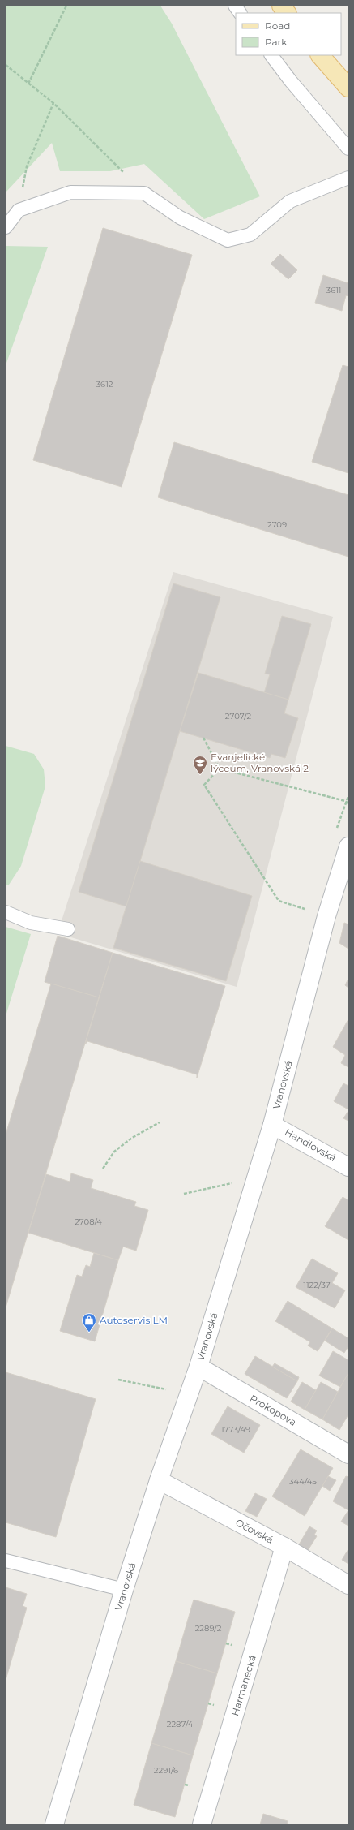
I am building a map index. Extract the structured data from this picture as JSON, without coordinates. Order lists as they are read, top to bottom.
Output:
{
  "streets": {
    "street": [
      "Vranovská",
      "Handlovská",
      "Prokopova",
      "Očovská",
      "Harmanecká"
    ]
  },
  "crossings": [
    ["Vranovská", "Handlovská"],
    ["Vranovská", "Prokopova"],
    ["Vranovská", "Očovská"],
    ["Očovská", "Harmanecká"]
  ],
  "places": {
    "school or university": ["Evanjelické lýceum, Vranovská 2"],
    "shop": ["Autoservis LM"]
  },
  "house_numbers": [
    "3611",
    "3612",
    "2709",
    "2707/2",
    "2708/4",
    "1122/37",
    "1773/49",
    "344/45",
    "2289/2",
    "2287/4",
    "2291/6"
  ],
  "legend": ["Road", "Park"]
}
